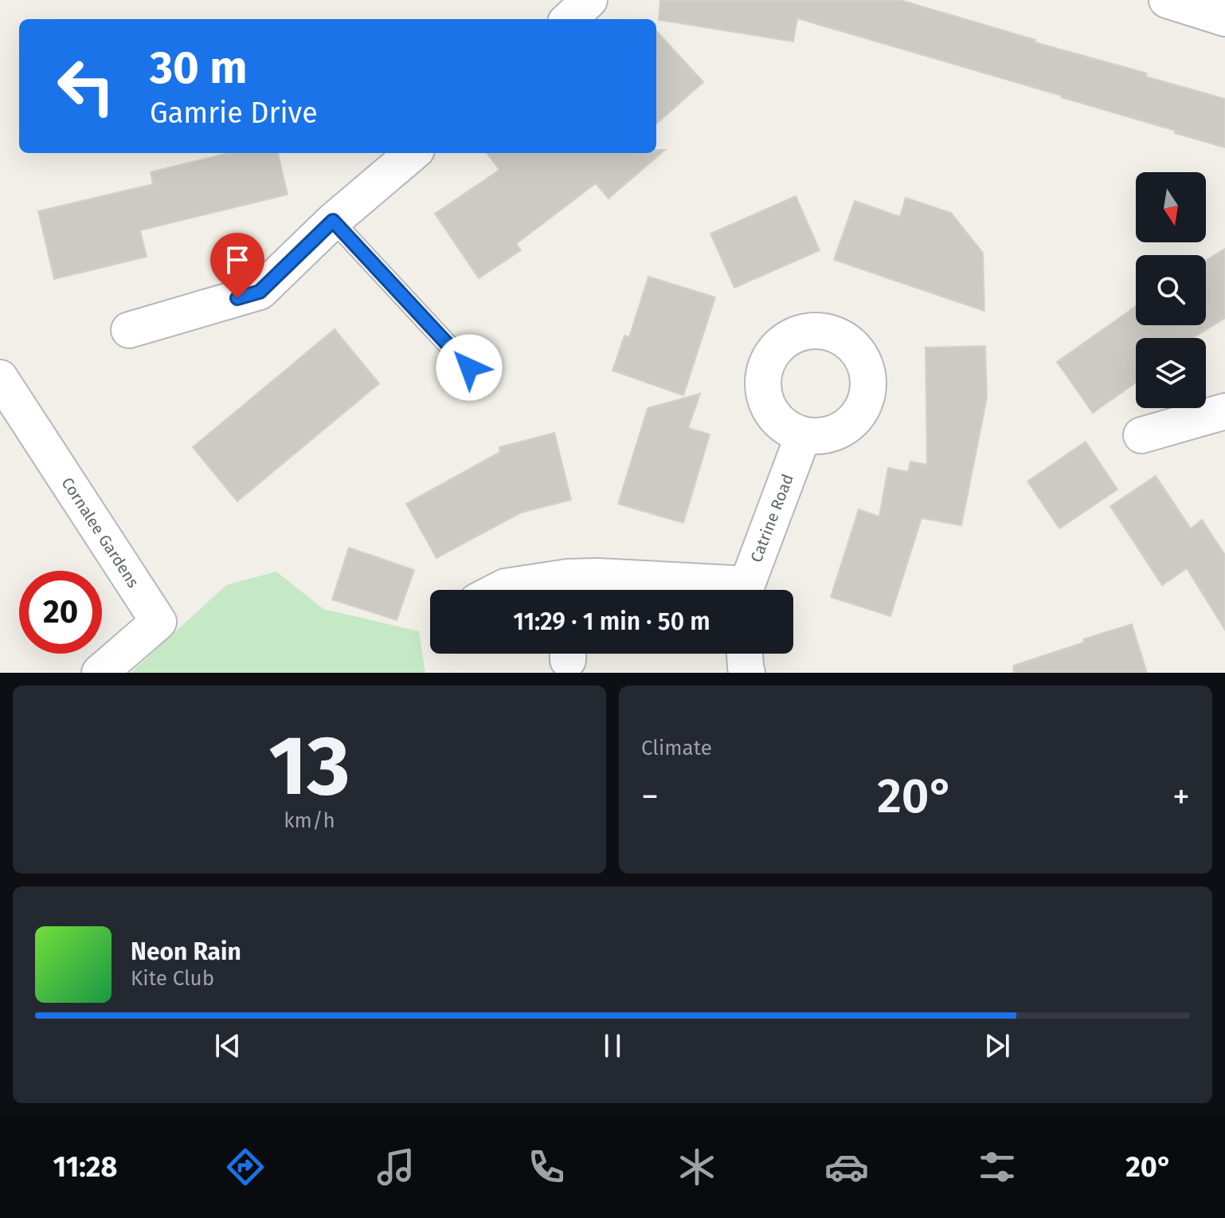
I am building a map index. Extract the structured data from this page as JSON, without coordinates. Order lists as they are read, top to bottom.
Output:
{
  "streets": {
    "street": ["Catrine Road", "Cornalee Gardens"]
  },
  "north": "bottom",
  "page": {
    "turn": ["30 m", "Gamrie Drive"],
    "limit": "20",
    "trip": "11:29 · 1 min · 50 m",
    "tile": [
      ["13", "km/h"],
      "Climate"
    ],
    "heat": ["−", "20°", "+"],
    "song": ["Neon Rain", "Kite Club"],
    "tabs": ["11:28", "20°"]
  }
}
